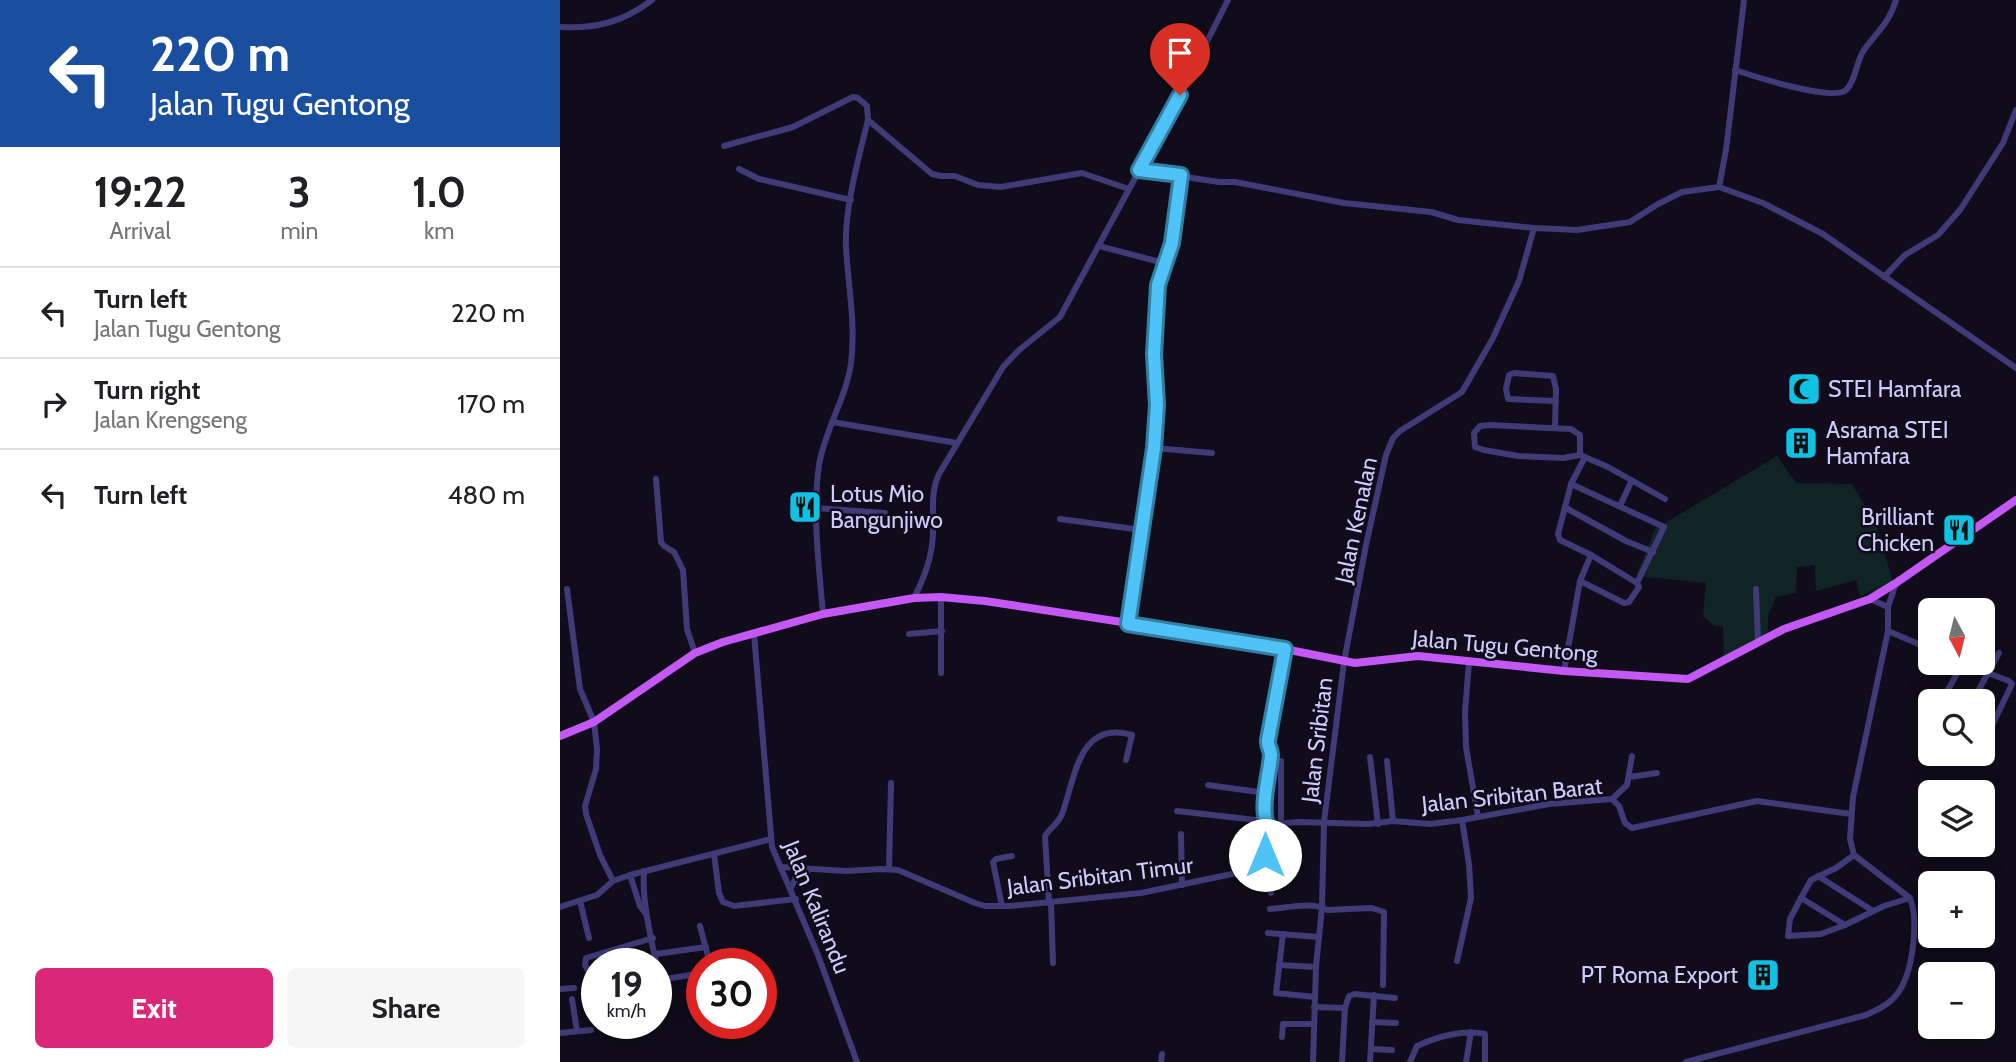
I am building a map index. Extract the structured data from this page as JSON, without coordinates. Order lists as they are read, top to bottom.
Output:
{
  "streets": {
    "main road": ["Jalan Tugu Gentong"],
    "street": [
      "Jalan Kenalan",
      "Jalan Sribitan",
      "Jalan Sribitan Barat",
      "Jalan Sribitan Timur",
      "Jalan Kalirandu"
    ]
  },
  "crossings": [
    ["Jalan Kenalan", "Jalan Tugu Gentong"],
    ["Jalan Kenalan", "Jalan Sribitan"],
    ["Jalan Tugu Gentong", "Jalan Sribitan"],
    ["Jalan Tugu Gentong", "Jalan Kalirandu"],
    ["Jalan Sribitan", "Jalan Sribitan Barat"],
    ["Jalan Sribitan Timur", "Jalan Kalirandu"]
  ],
  "places": {
    "mosque": ["STEI Hamfara"],
    "building": ["Asrama STEI Hamfara", "PT Roma Export"],
    "restaurant": ["Lotus Mio Bangunjiwo", "Brilliant Chicken"]
  },
  "north": "bottom",
  "page": {
    "turn": ["220 m", "Jalan Tugu Gentong"],
    "eta": [
      "19:22",
      "Arrival",
      "3",
      "min",
      "1.0",
      "km"
    ],
    "list": [
      {
        "name": "Turn left",
        "note": "Jalan Tugu Gentong",
        "value": "220 m"
      },
      {
        "name": "Turn right",
        "note": "Jalan Krengseng",
        "value": "170 m"
      },
      {
        "name": "Turn left",
        "value": "480 m"
      }
    ],
    "map_buttons": ["+", "−"],
    "speed": "19 km/h",
    "limit": "30",
    "buttons": ["Exit", "Share"]
  }
}
